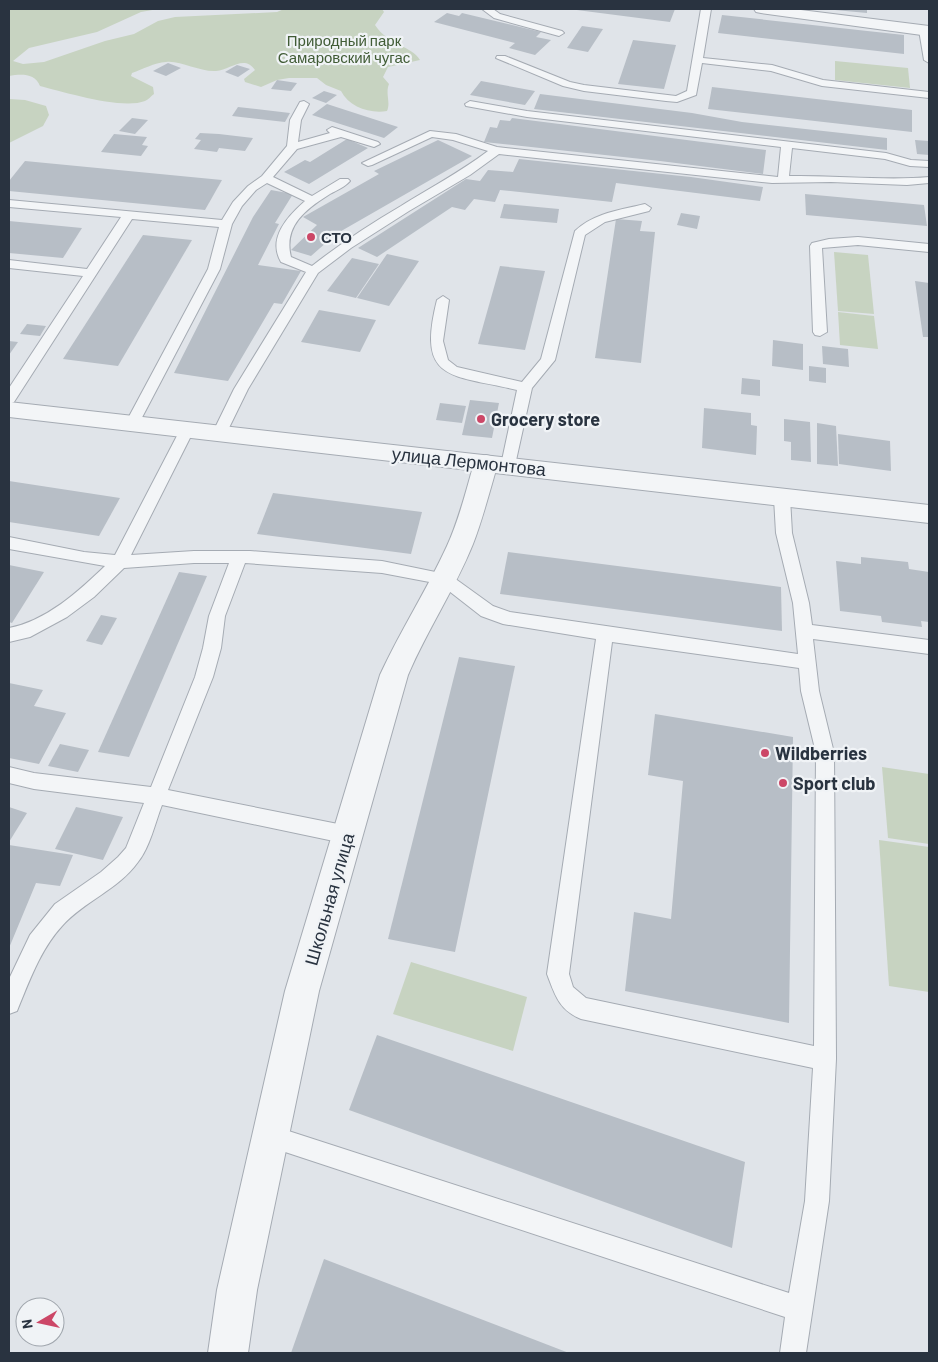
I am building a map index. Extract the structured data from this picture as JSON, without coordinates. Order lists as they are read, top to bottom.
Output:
{
  "streets": {
    "street": ["улица Лермонтова", "Школьная улица"]
  },
  "crossings": [
    ["улица Лермонтова", "Школьная улица"]
  ],
  "parks": ["Природный парк Самаровский чугас"],
  "places": [
    "СТО",
    "Grocery store",
    "Wildberries",
    "Sport club"
  ],
  "north": "left"
}
